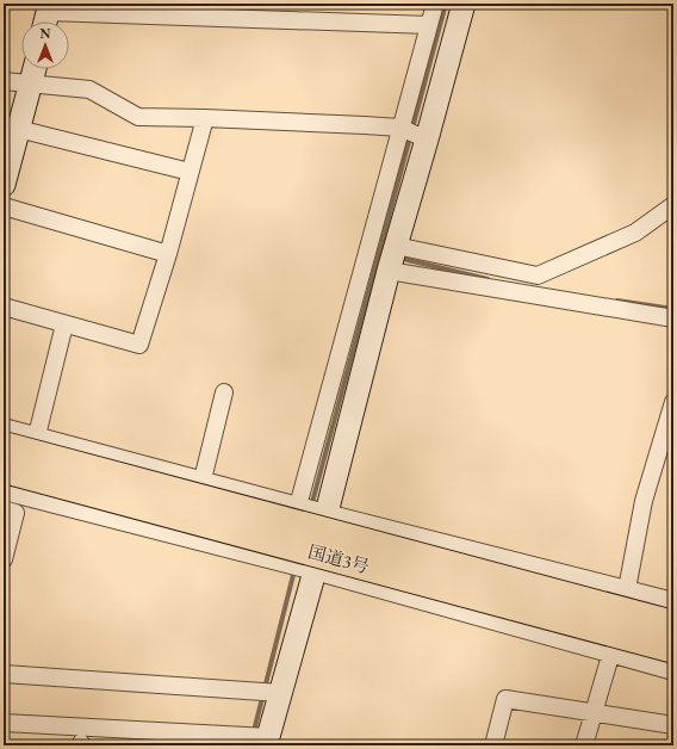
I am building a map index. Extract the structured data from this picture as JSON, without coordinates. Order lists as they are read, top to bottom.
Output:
{
  "streets": {
    "highway": ["国道3号"]
  },
  "north": "top"
}
